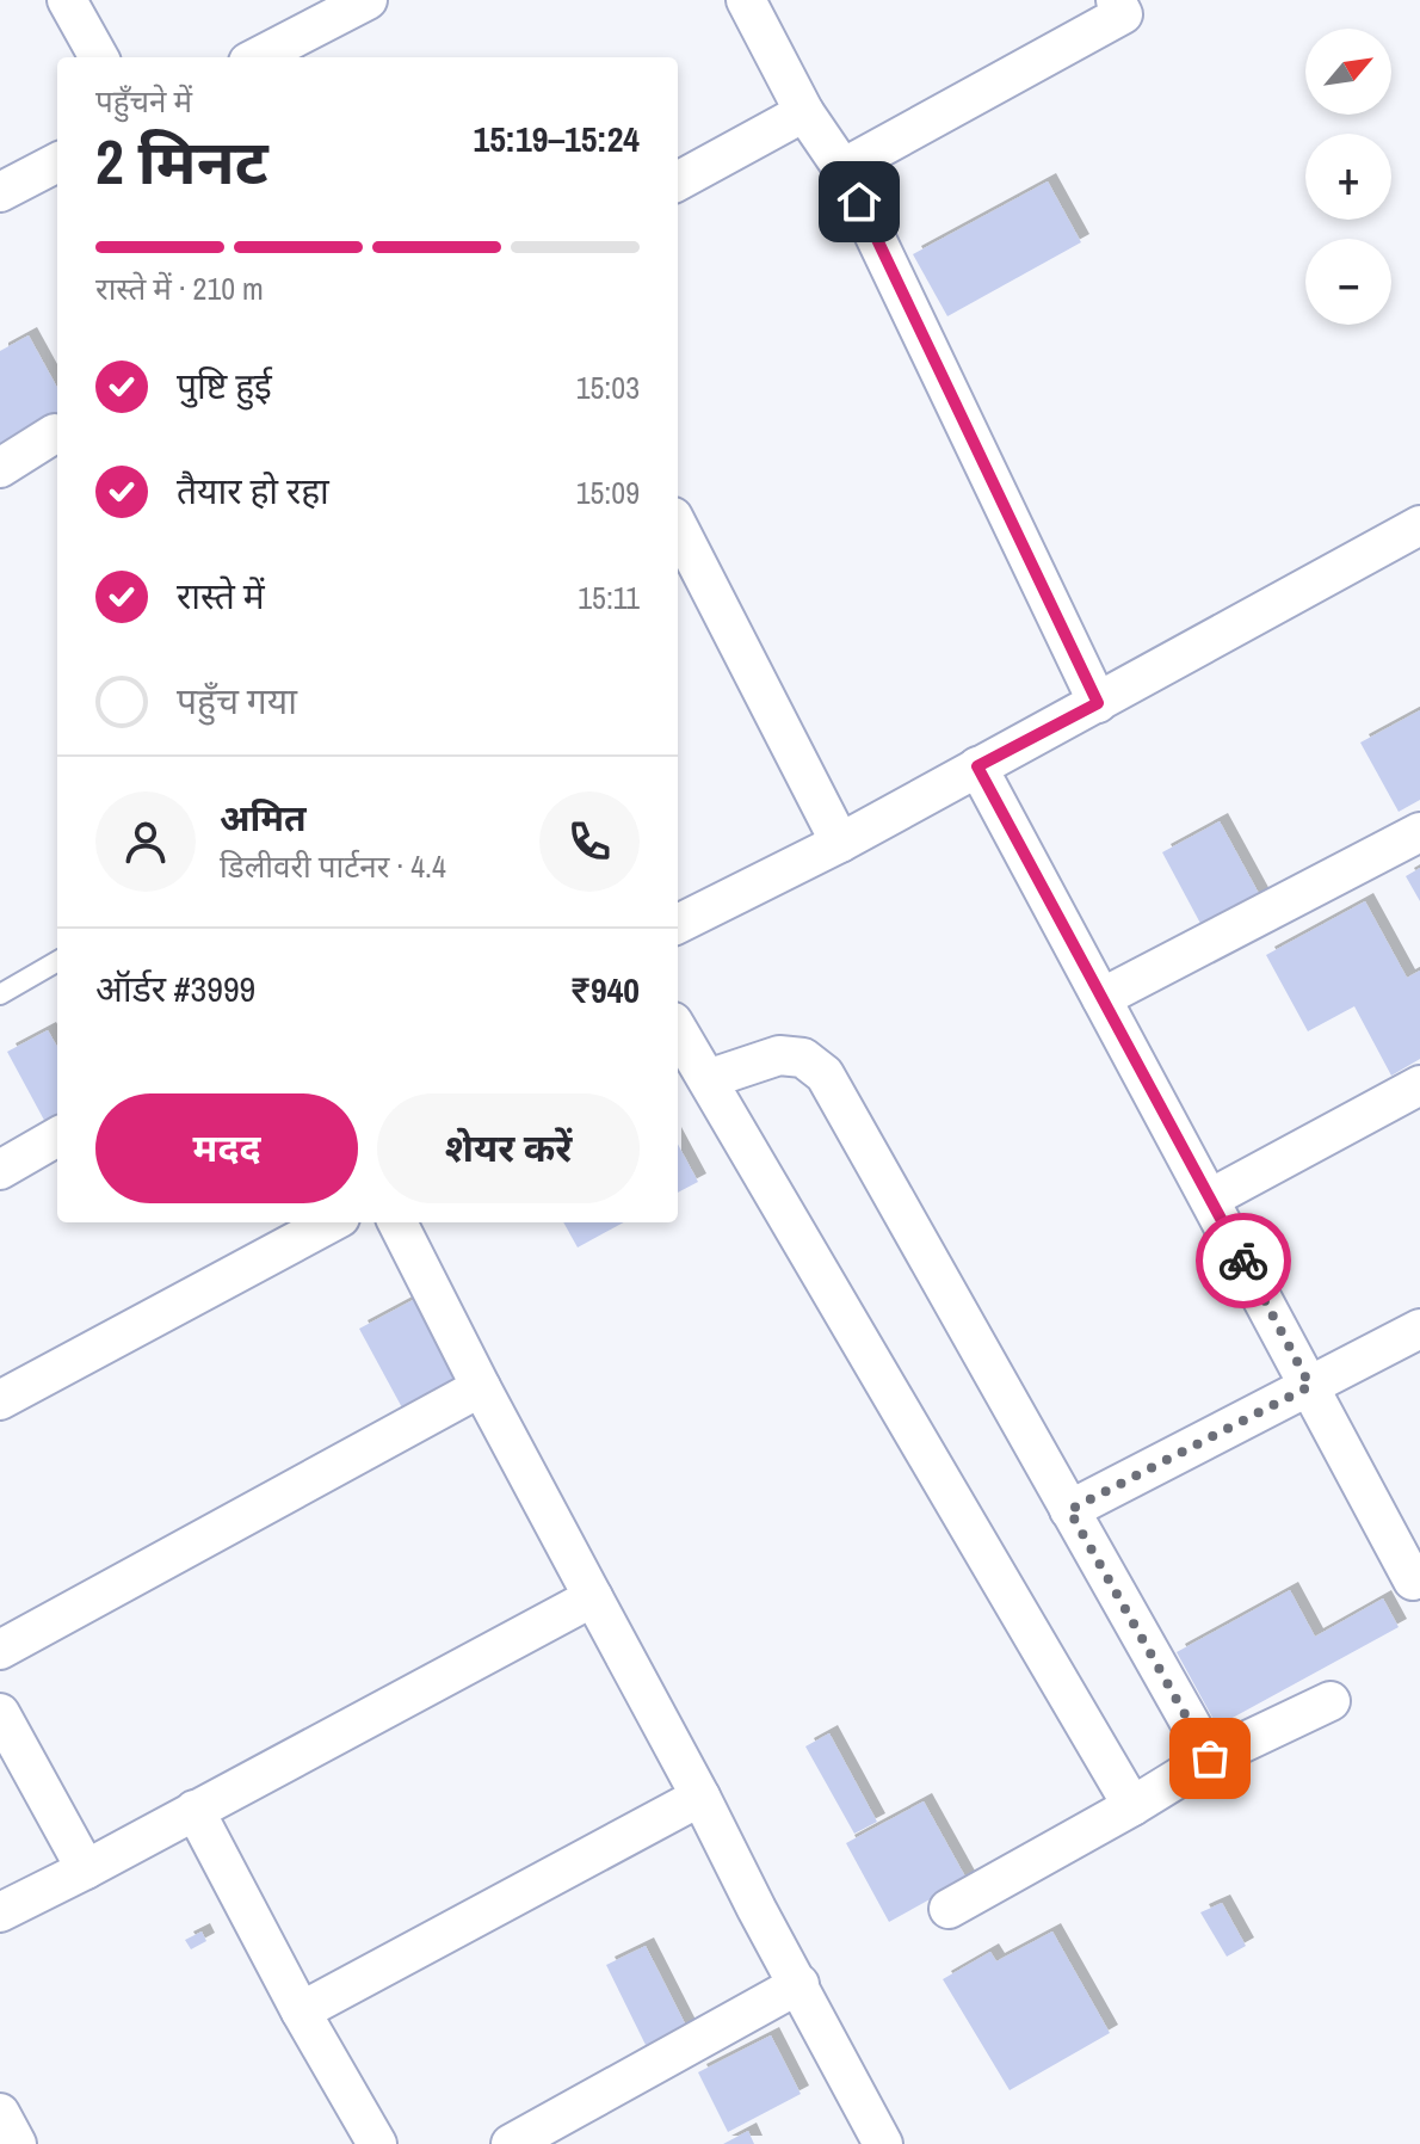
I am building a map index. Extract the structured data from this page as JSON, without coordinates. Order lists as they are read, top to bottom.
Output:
{
  "north": "top right",
  "page": {
    "map_buttons": ["+", "−"],
    "heading": ["2 मिनट", "पहुँचने में", "15:19–15:24"],
    "panel": [
      "अमित",
      "डिलीवरी पार्टनर · 4.4",
      "ऑर्डर #3999",
      "₹940"
    ],
    "bar": "रास्ते में · 210 m",
    "list": [
      ["पुष्टि हुई", "15:03"],
      ["तैयार हो रहा", "15:09"],
      ["रास्ते में", "15:11"],
      "पहुँच गया"
    ],
    "buttons": ["मदद", "शेयर करें"]
  }
}
